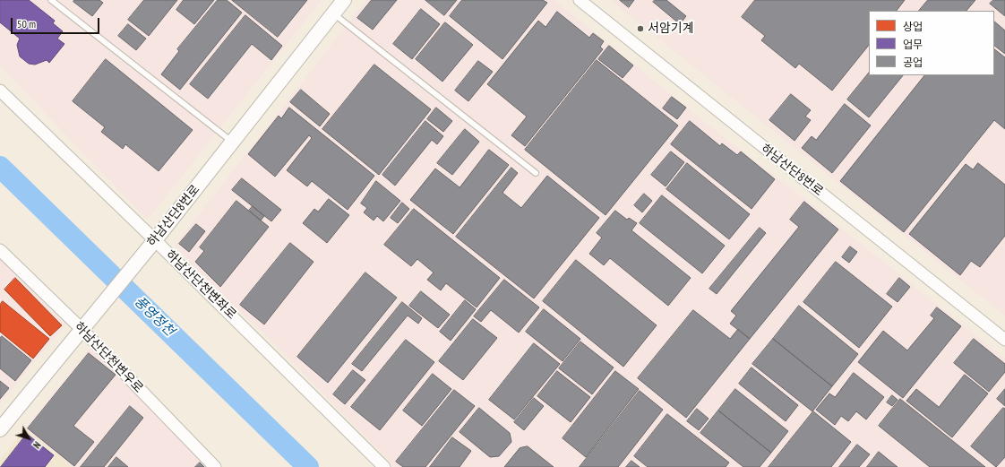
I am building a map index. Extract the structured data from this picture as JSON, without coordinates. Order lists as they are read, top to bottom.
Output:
{
  "streets": {
    "street": ["하남산단8번로", "하남산단천변좌로", "하남산단천변우로"]
  },
  "crossings": [
    ["하남산단8번로", "하남산단천변좌로"],
    ["하남산단8번로", "하남산단천변우로"]
  ],
  "water": ["풍영정천"],
  "places": ["서암기계"],
  "legend": ["상업", "업무", "공업"],
  "scale_bar": "50 m",
  "north": "bottom right"
}
